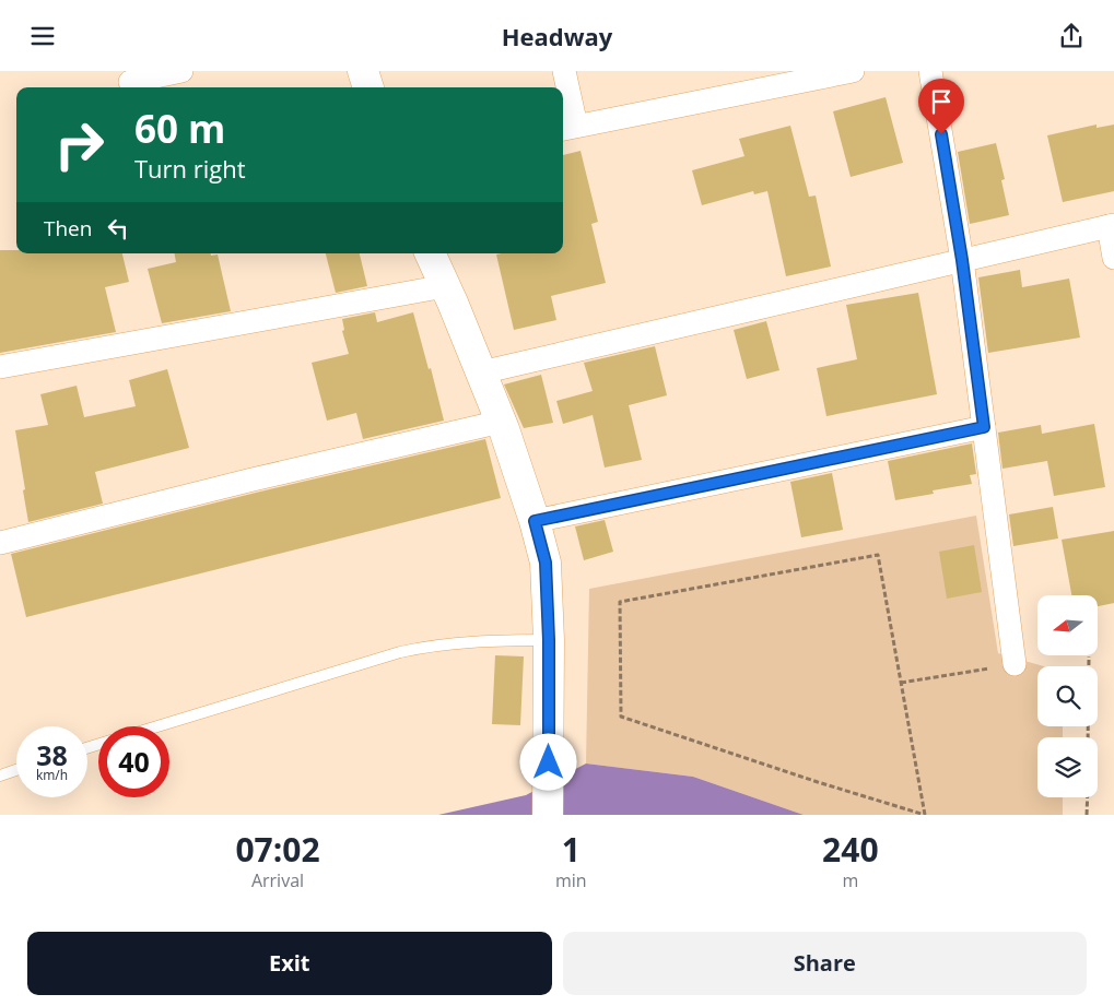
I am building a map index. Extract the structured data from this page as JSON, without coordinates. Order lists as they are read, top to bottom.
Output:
{
  "north": "left",
  "page": {
    "header": "Headway",
    "turn": ["60 m", "Turn right"],
    "then": "Then",
    "speed": "38 km/h",
    "limit": "40",
    "eta": [
      "07:02",
      "Arrival",
      "1",
      "min",
      "240",
      "m"
    ],
    "buttons": ["Exit", "Share"]
  }
}
